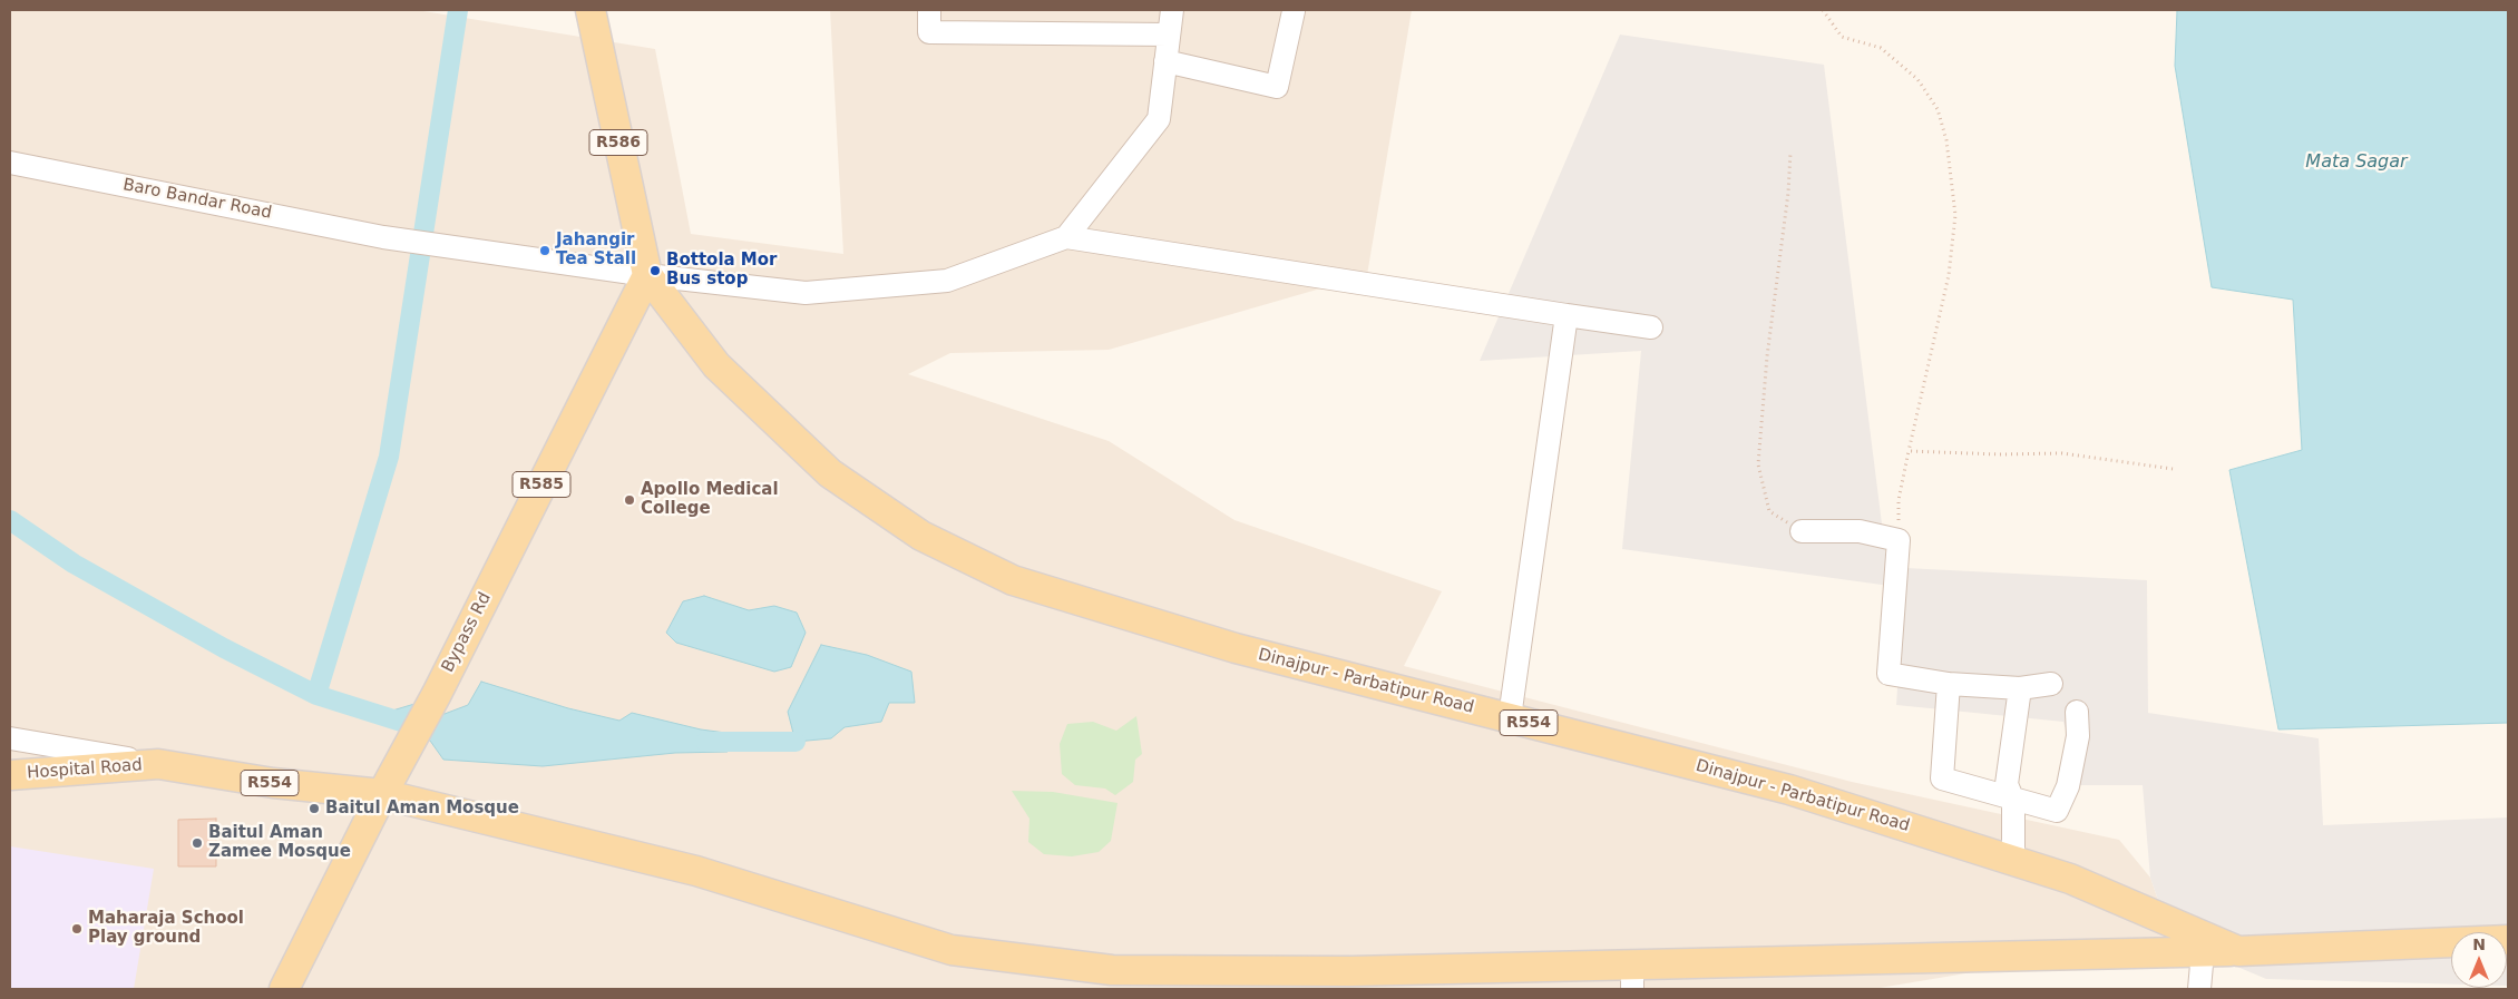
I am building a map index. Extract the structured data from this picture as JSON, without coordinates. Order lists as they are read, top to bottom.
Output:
{
  "streets": {
    "main road": [
      "R586",
      "R585",
      "Bypass Rd",
      "Dinajpur - Parbatipur Road",
      "R554",
      "Hospital Road"
    ],
    "street": ["Baro Bandar Road"]
  },
  "crossings": [
    ["R586", "Baro Bandar Road"],
    ["R586", "Bypass Rd"],
    ["R586", "Dinajpur - Parbatipur Road"],
    ["Baro Bandar Road", "Bypass Rd"],
    ["Baro Bandar Road", "Dinajpur - Parbatipur Road"],
    ["Bypass Rd", "Dinajpur - Parbatipur Road"],
    ["Bypass Rd", "R554"],
    ["Dinajpur - Parbatipur Road", "R554"],
    ["R554", "Hospital Road"]
  ],
  "water": ["Mata Sagar"],
  "places": [
    "Jahangir Tea Stall",
    "Bottola Mor Bus stop",
    "Apollo Medical College",
    "Baitul Aman Mosque",
    "Baitul Aman Zamee Mosque",
    "Maharaja School Play ground"
  ],
  "north": "top"
}
